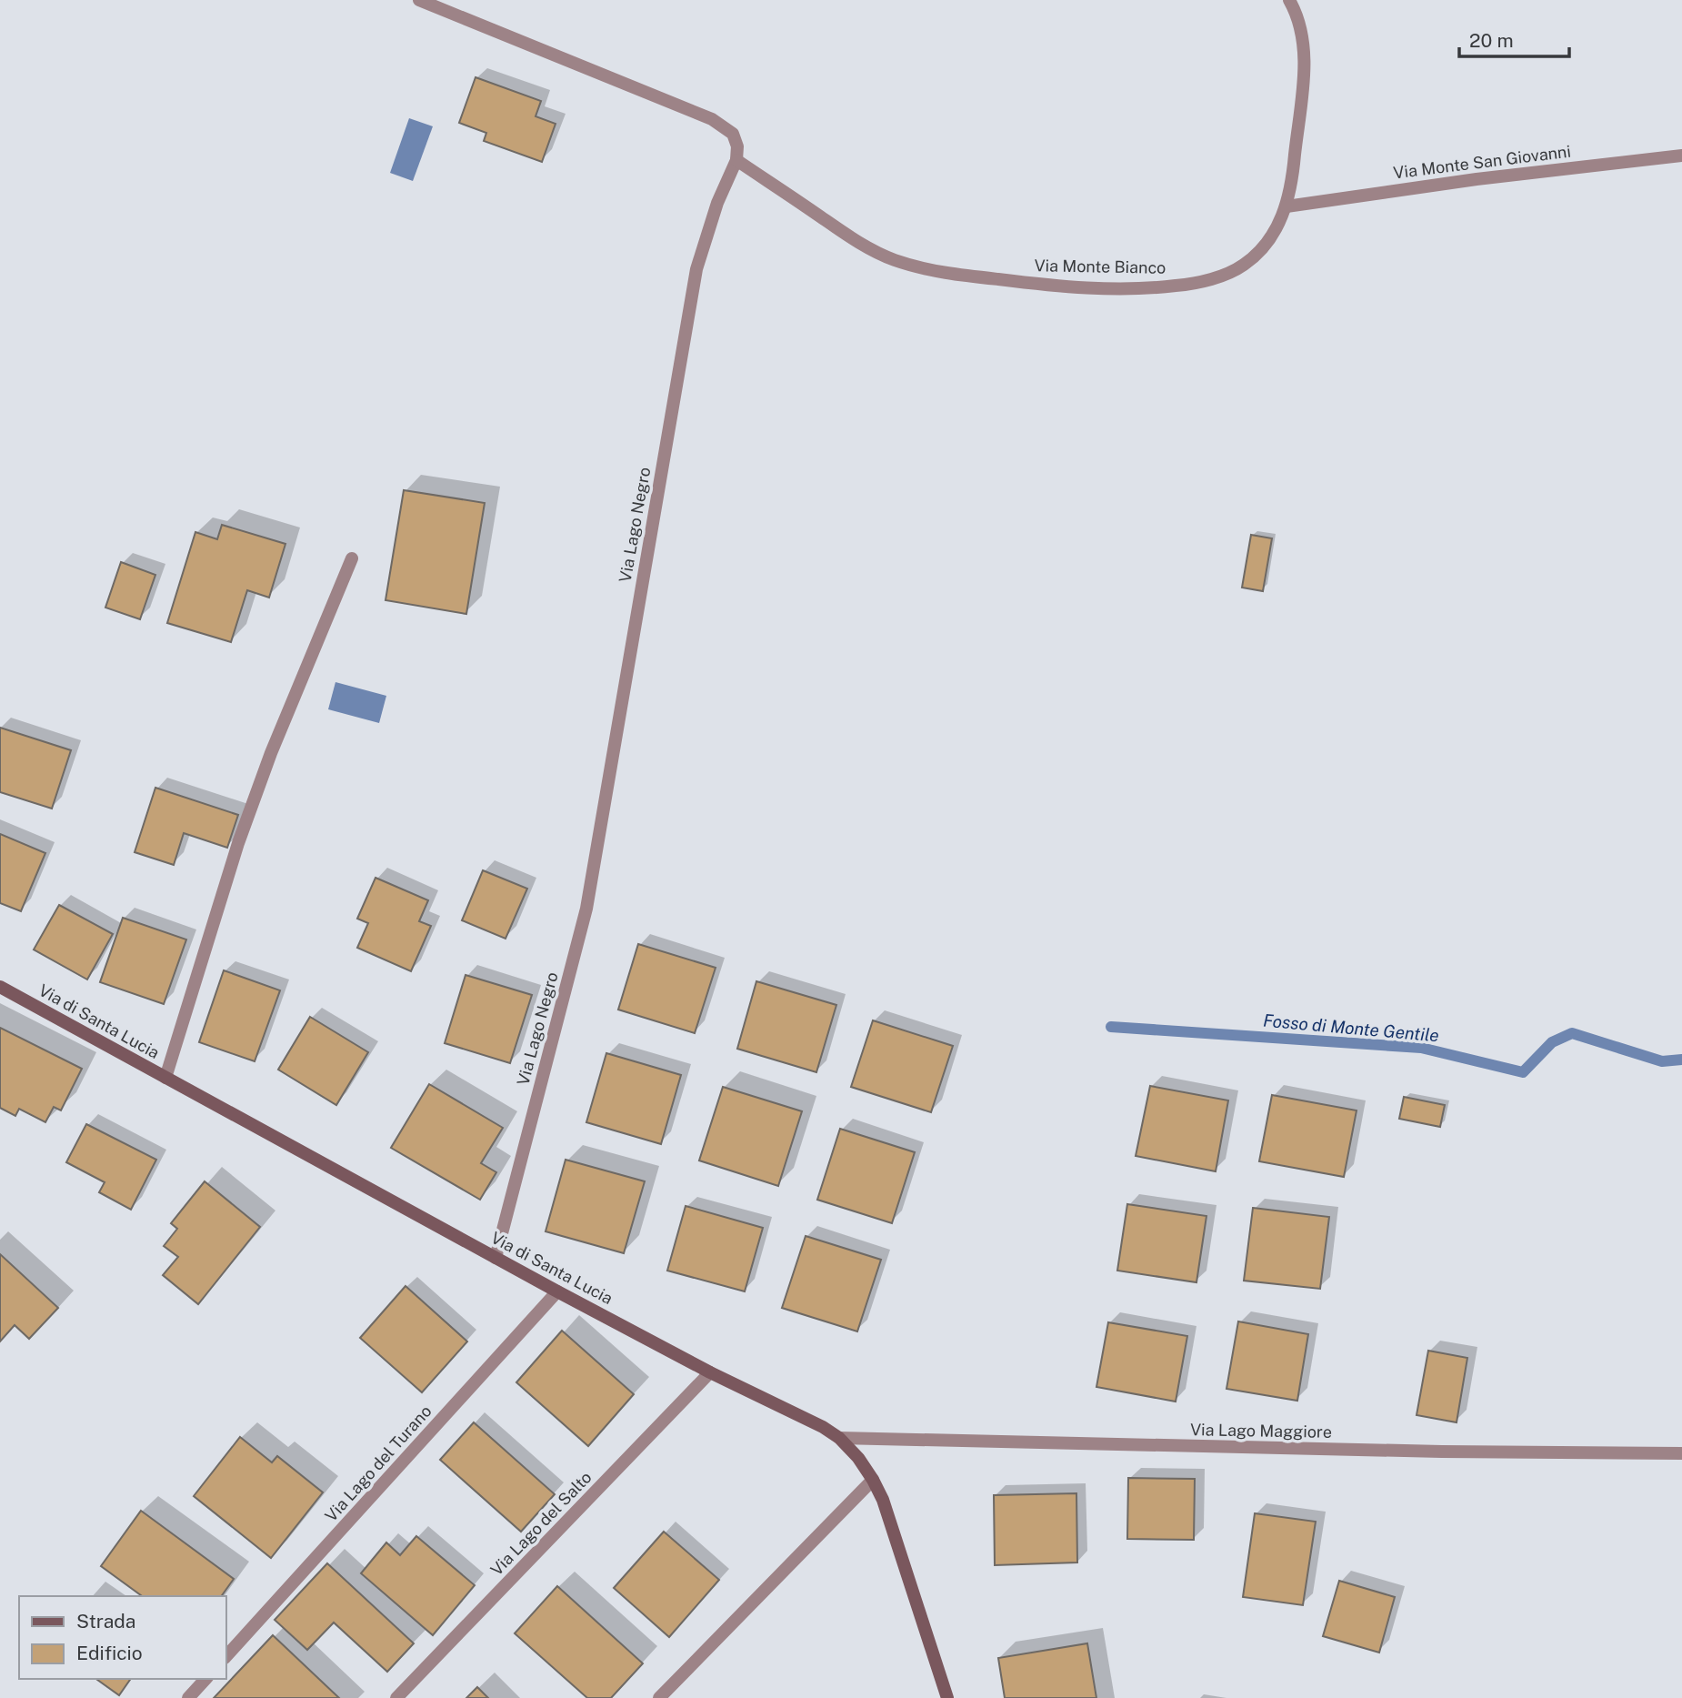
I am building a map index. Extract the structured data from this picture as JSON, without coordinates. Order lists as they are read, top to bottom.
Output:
{
  "streets": {
    "street": [
      "Via Monte San Giovanni",
      "Via Monte Bianco",
      "Via Lago Negro",
      "Via di Santa Lucia",
      "Via Lago Maggiore",
      "Via Lago del Turano",
      "Via Lago del Salto"
    ]
  },
  "crossings": [
    ["Via Monte San Giovanni", "Via Monte Bianco"],
    ["Via Monte Bianco", "Via Lago Negro"],
    ["Via Lago Negro", "Via di Santa Lucia"],
    ["Via di Santa Lucia", "Via Lago Maggiore"],
    ["Via di Santa Lucia", "Via Lago del Turano"],
    ["Via di Santa Lucia", "Via Lago del Salto"]
  ],
  "water": ["Fosso di Monte Gentile"],
  "legend": ["Strada", "Edificio"],
  "scale_bar": "20 m"
}
